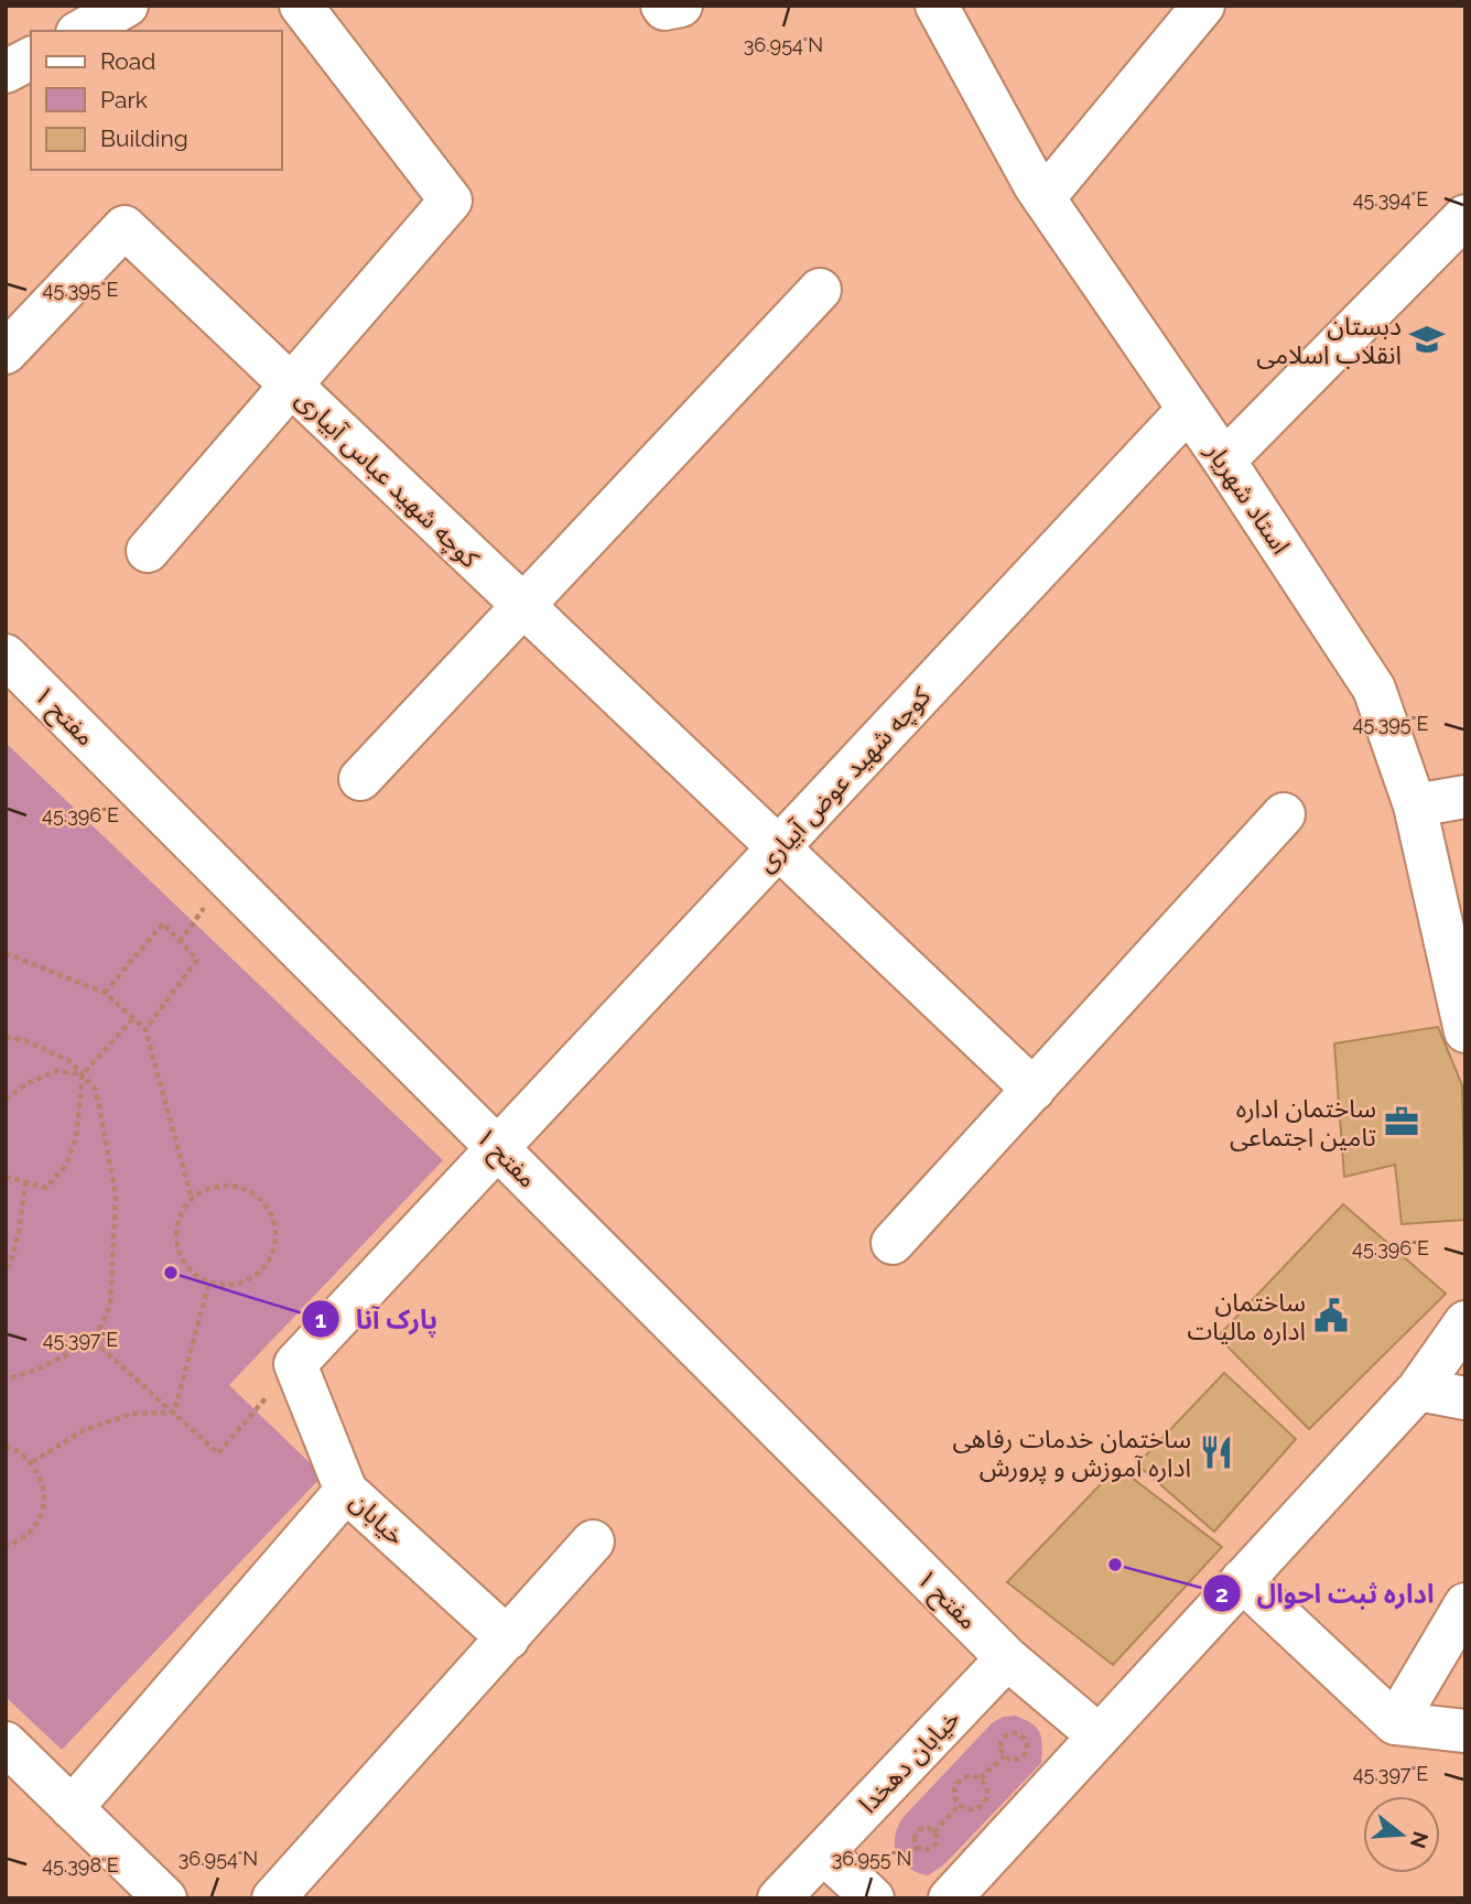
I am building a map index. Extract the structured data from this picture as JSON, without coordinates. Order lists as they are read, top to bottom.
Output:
{
  "streets": {
    "street": [
      "کوچه شهید عباس آبیاری",
      "استاد شهریار",
      "مفتح ۱",
      "کوچه شهید عوض آبیاری",
      "خیابان",
      "خیابان دهخدا"
    ]
  },
  "crossings": [
    ["کوچه شهید عباس آبیاری", "کوچه شهید عوض آبیاری"],
    ["استاد شهریار", "کوچه شهید عوض آبیاری"],
    ["مفتح ۱", "کوچه شهید عوض آبیاری"],
    ["مفتح ۱", "خیابان دهخدا"],
    ["کوچه شهید عوض آبیاری", "خیابان"]
  ],
  "places": {
    "school or university": ["دبستان انقلاب اسلامی"],
    "office": ["ساختمان اداره تامین اجتماعی"],
    "other": ["پارک آنا", "اداره ثبت احوال"],
    "public building": ["ساختمان اداره مالیات"],
    "restaurant": ["ساختمان خدمات رفاهی اداره آموزش و پرورش"]
  },
  "legend": ["Road", "Park", "Building"],
  "north": "right",
  "coordinates": [
    "36.954°N",
    "45.394°E",
    "45.395°E",
    "45.396°E",
    "45.397°E",
    "36.955°N",
    "45.398°E"
  ]
}
